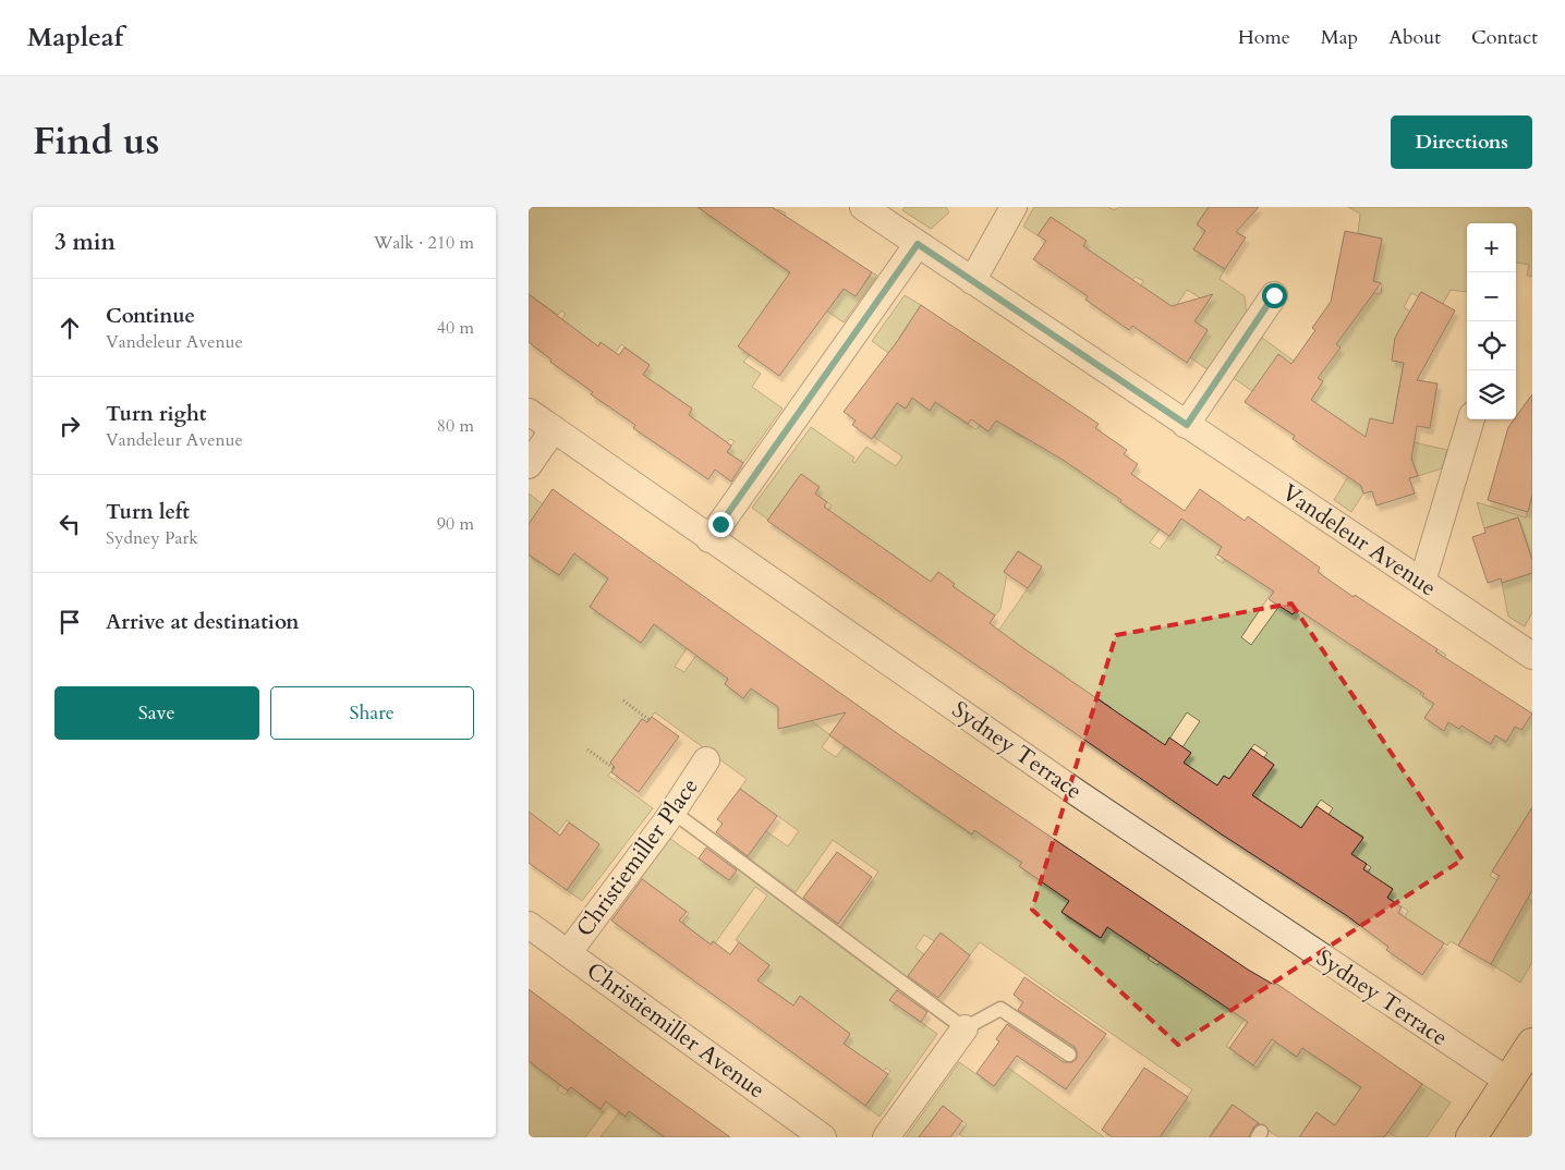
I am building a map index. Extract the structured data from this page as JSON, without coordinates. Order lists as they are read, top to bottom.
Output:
{
  "streets": {
    "street": [
      "Vandeleur Avenue",
      "Sydney Terrace",
      "Christiemiller Place",
      "Christiemiller Avenue"
    ]
  },
  "crossings": [
    ["Christiemiller Place", "Christiemiller Avenue"]
  ],
  "page": {
    "header": "Mapleaf",
    "nav": [
      "Home",
      "Map",
      "About",
      "Contact"
    ],
    "title": "Find us",
    "buttons": [
      "Directions",
      ["Save", "Share"]
    ],
    "heading": ["3 min", "Walk · 210 m"],
    "map_buttons": ["+", "−"],
    "list": [
      ["Continue", "Vandeleur Avenue", "40 m"],
      ["Turn right", "Vandeleur Avenue", "80 m"],
      ["Turn left", "Sydney Park", "90 m"],
      "Arrive at destination"
    ]
  }
}
